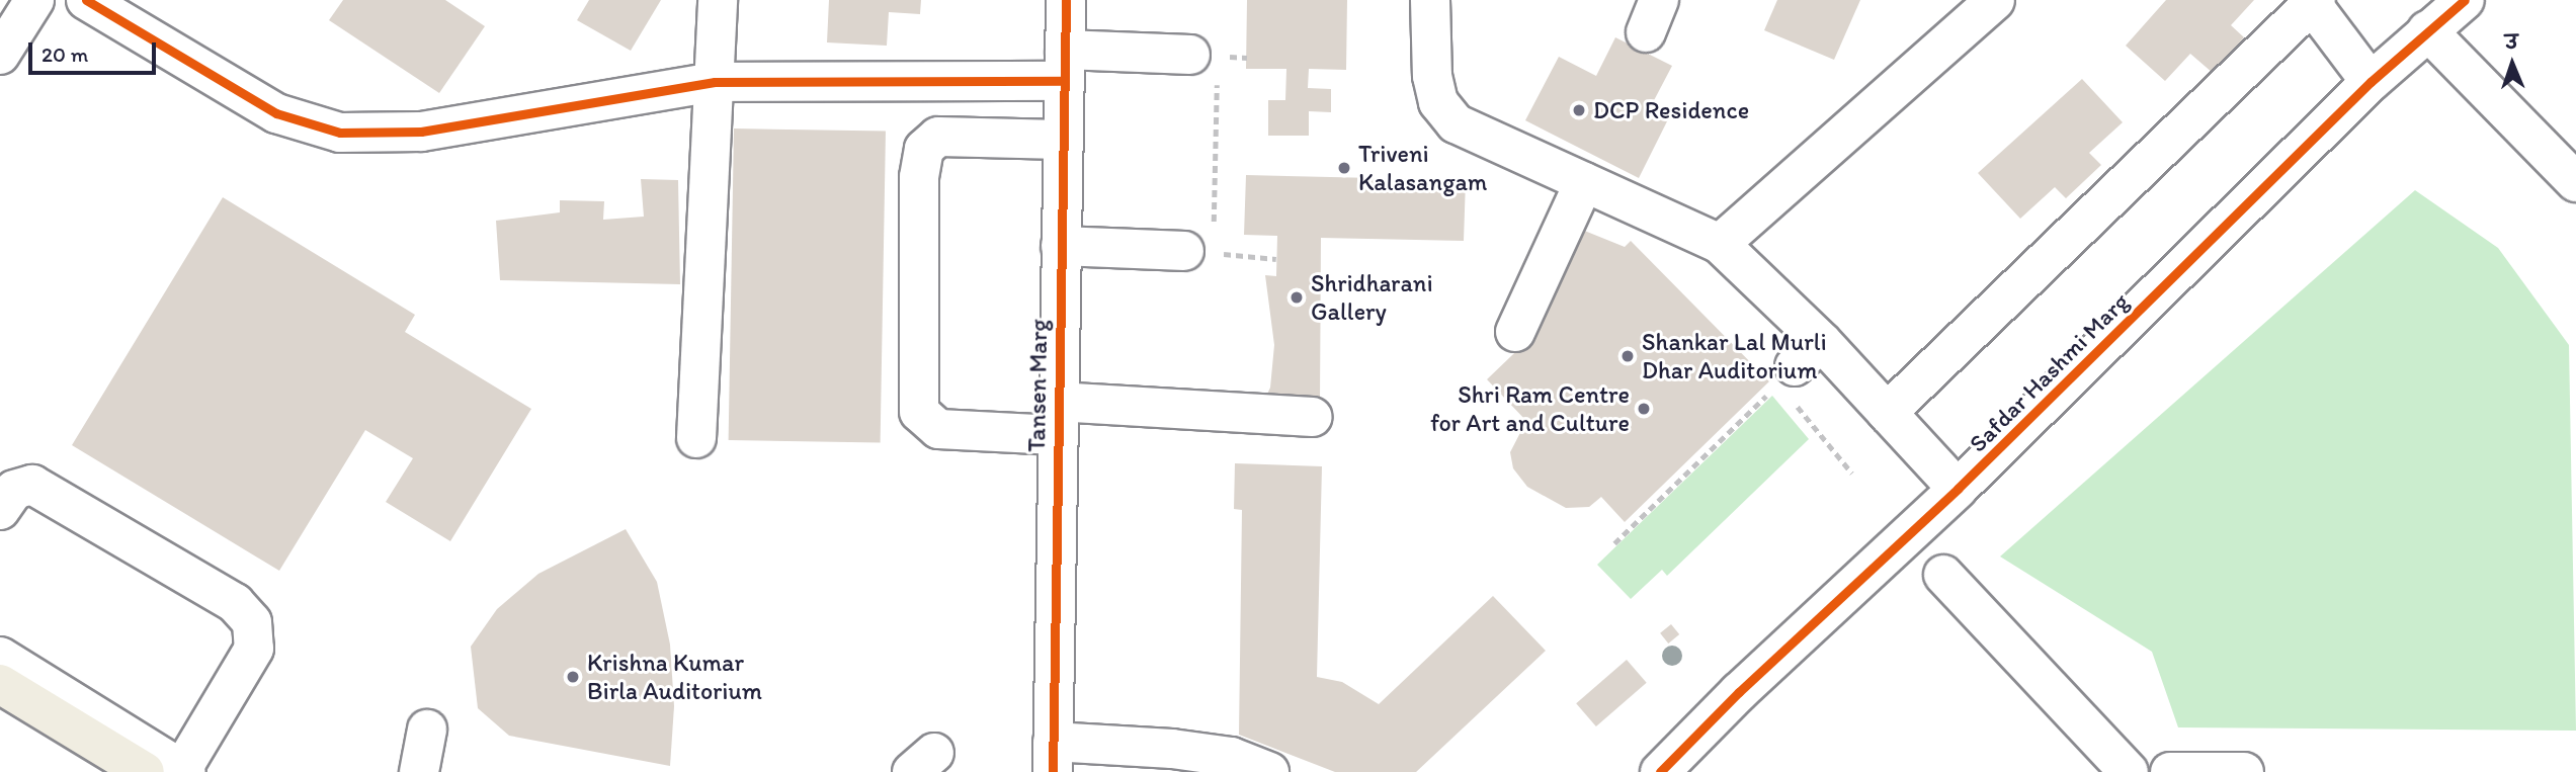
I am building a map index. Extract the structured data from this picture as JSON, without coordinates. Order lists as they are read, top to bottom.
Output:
{
  "streets": {
    "street": ["Safdar Hashmi Marg", "Tansen Marg"]
  },
  "places": [
    "DCP Residence",
    "Triveni Kalasangam",
    "Shridharani Gallery",
    "Shankar Lal Murli Dhar Auditorium",
    "Shri Ram Centre for Art and Culture",
    "Krishna Kumar Birla Auditorium"
  ],
  "scale_bar": "20 m",
  "north": "top"
}
